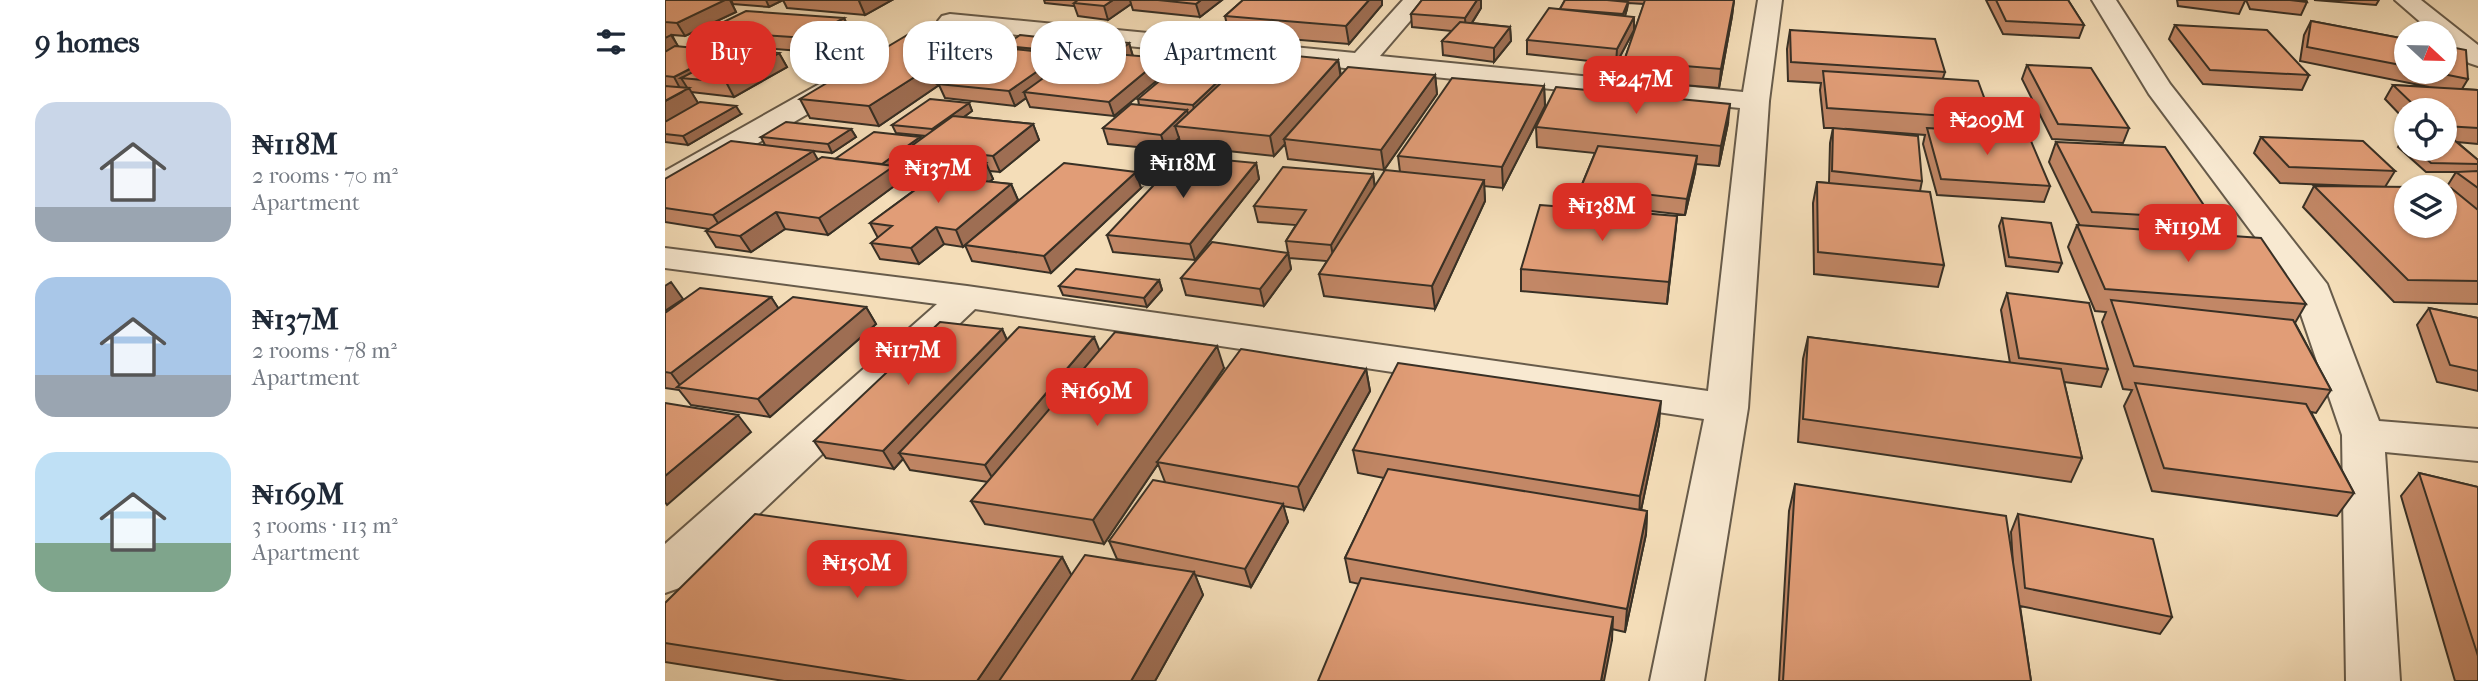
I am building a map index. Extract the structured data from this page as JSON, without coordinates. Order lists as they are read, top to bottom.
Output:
{
  "north": "right",
  "page": {
    "heading": "9 homes",
    "chip": [
      "Buy",
      "Rent",
      "Filters",
      "New",
      "Apartment"
    ],
    "price": [
      "₦247M",
      "₦209M",
      "₦118M",
      "₦137M",
      "₦138M",
      "₦119M",
      "₦117M",
      "₦169M",
      "₦150M"
    ],
    "list": [
      {
        "name": "₦118M",
        "note": "2 rooms · 70 m² · Apartment"
      },
      {
        "name": "₦137M",
        "note": "2 rooms · 78 m² · Apartment"
      },
      {
        "name": "₦169M",
        "note": "3 rooms · 113 m² · Apartment"
      }
    ]
  }
}
